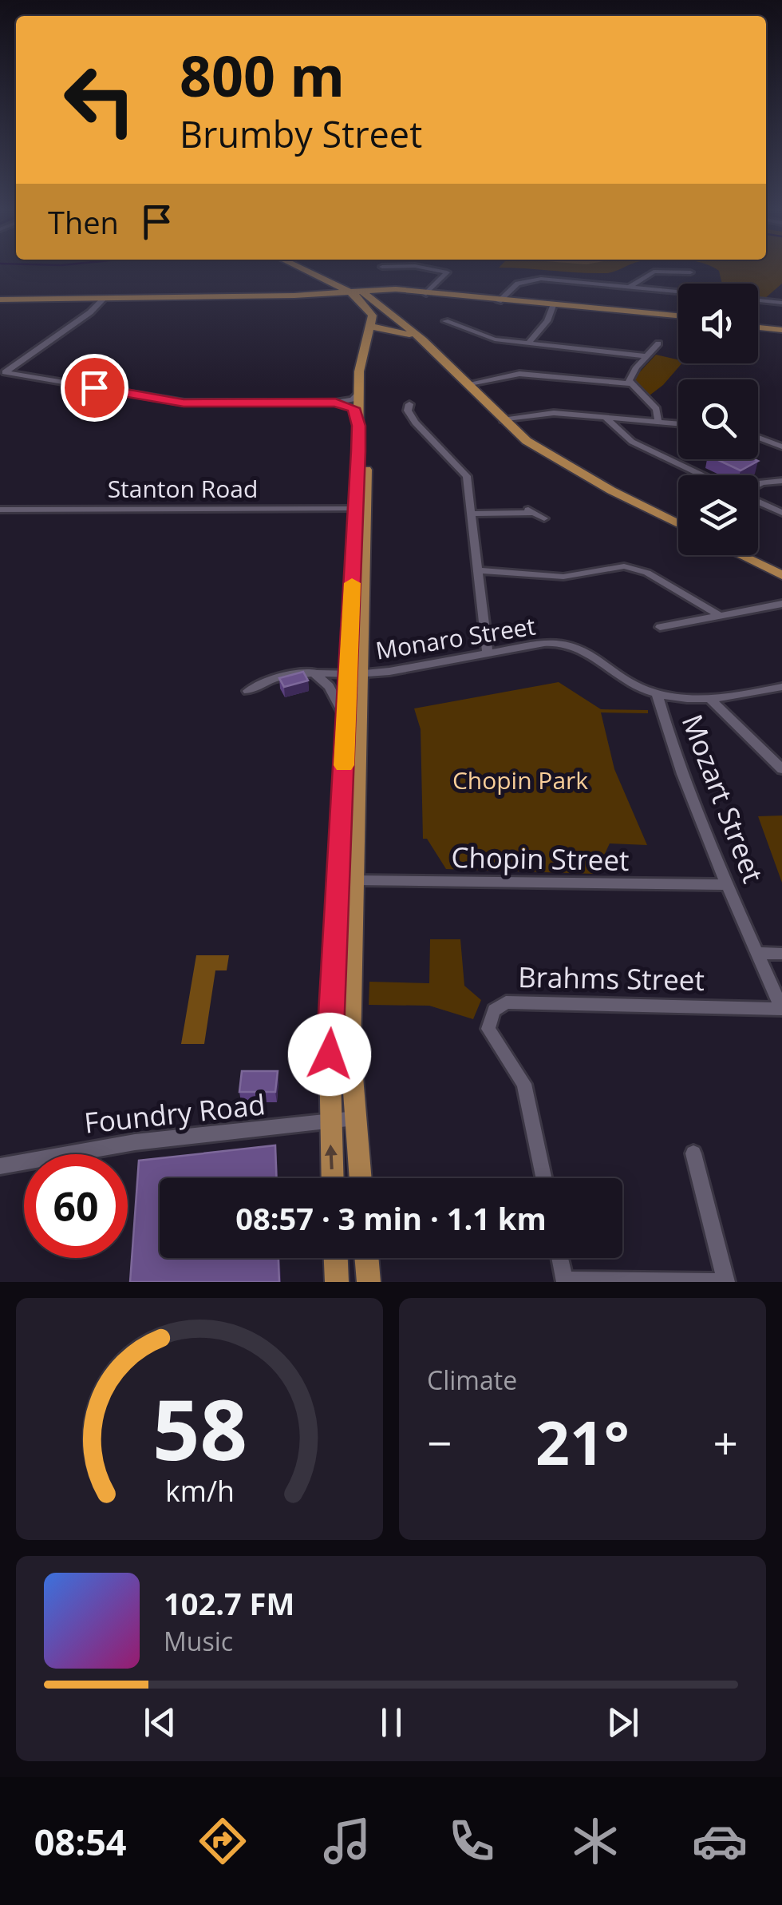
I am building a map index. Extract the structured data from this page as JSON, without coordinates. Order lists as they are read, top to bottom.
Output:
{
  "streets": {
    "street": [
      "Stanton Road",
      "Monaro Street",
      "Mozart Street",
      "Chopin Street",
      "Brahms Street",
      "Foundry Road"
    ]
  },
  "crossings": [
    ["Monaro Street", "Mozart Street"],
    ["Mozart Street", "Chopin Street"],
    ["Mozart Street", "Brahms Street"]
  ],
  "parks": ["Chopin Park"],
  "page": {
    "turn": ["800 m", "Brumby Street"],
    "then": "Then",
    "limit": "60",
    "trip": "08:57 · 3 min · 1.1 km",
    "tile": "Climate",
    "heat": ["−", "21°", "+"],
    "song": ["102.7 FM", "Music"],
    "tabs": "08:54",
    "gauge": ["58", "km/h"]
  }
}
